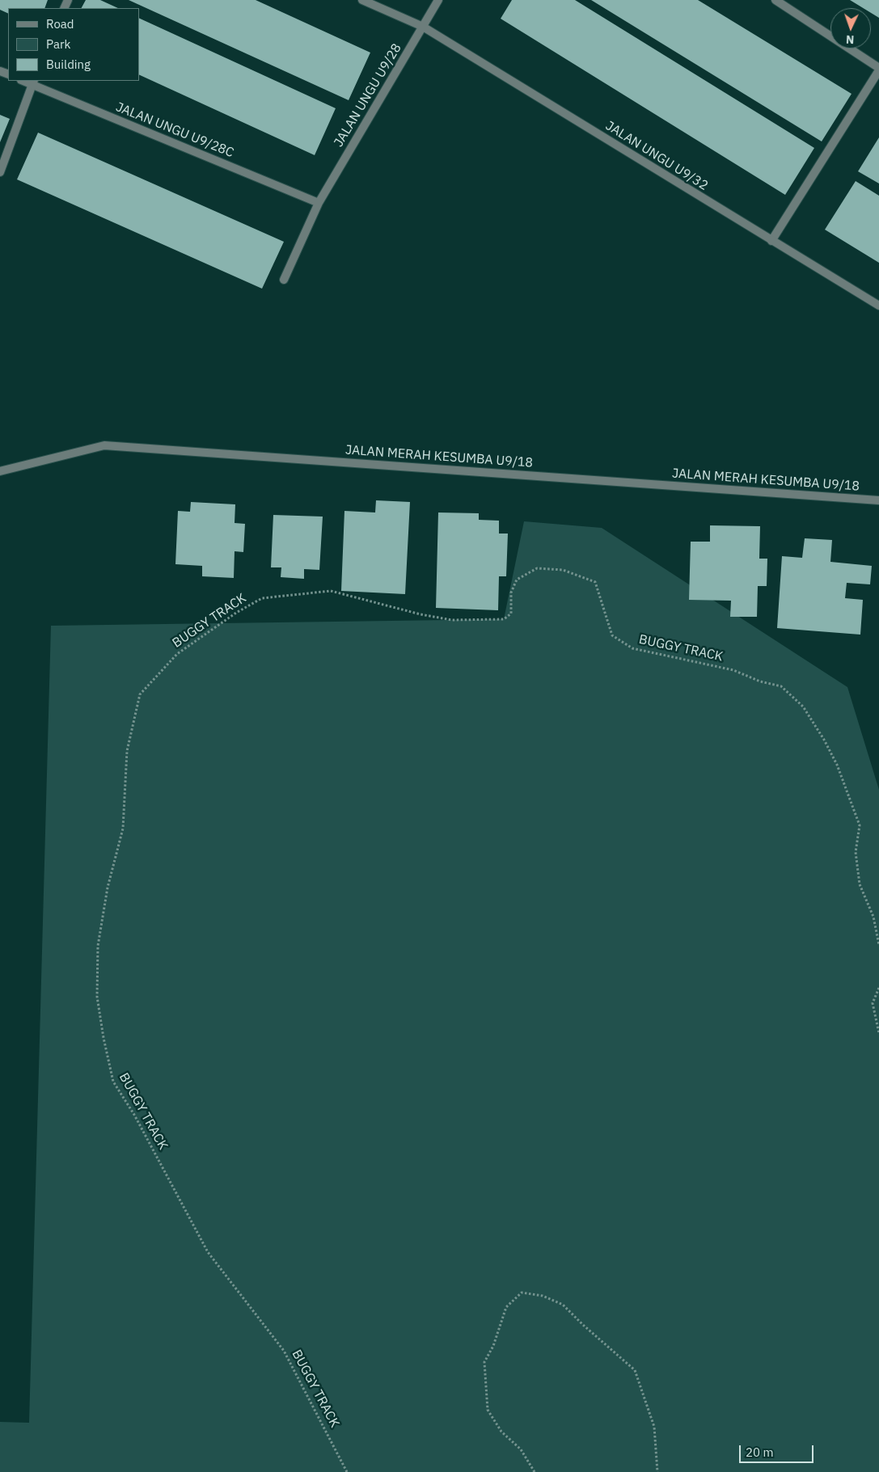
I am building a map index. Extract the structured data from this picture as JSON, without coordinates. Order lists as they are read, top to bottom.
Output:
{
  "streets": {
    "street": [
      "JALAN UNGU U9/28",
      "JALAN UNGU U9/28C",
      "JALAN UNGU U9/32",
      "JALAN MERAH KESUMBA U9/18"
    ],
    "path": ["BUGGY TRACK"]
  },
  "crossings": [
    ["JALAN UNGU U9/28", "JALAN UNGU U9/28C"],
    ["JALAN UNGU U9/28", "JALAN UNGU U9/32"]
  ],
  "legend": ["Road", "Park", "Building"],
  "scale_bar": "20 m",
  "north": "bottom"
}
